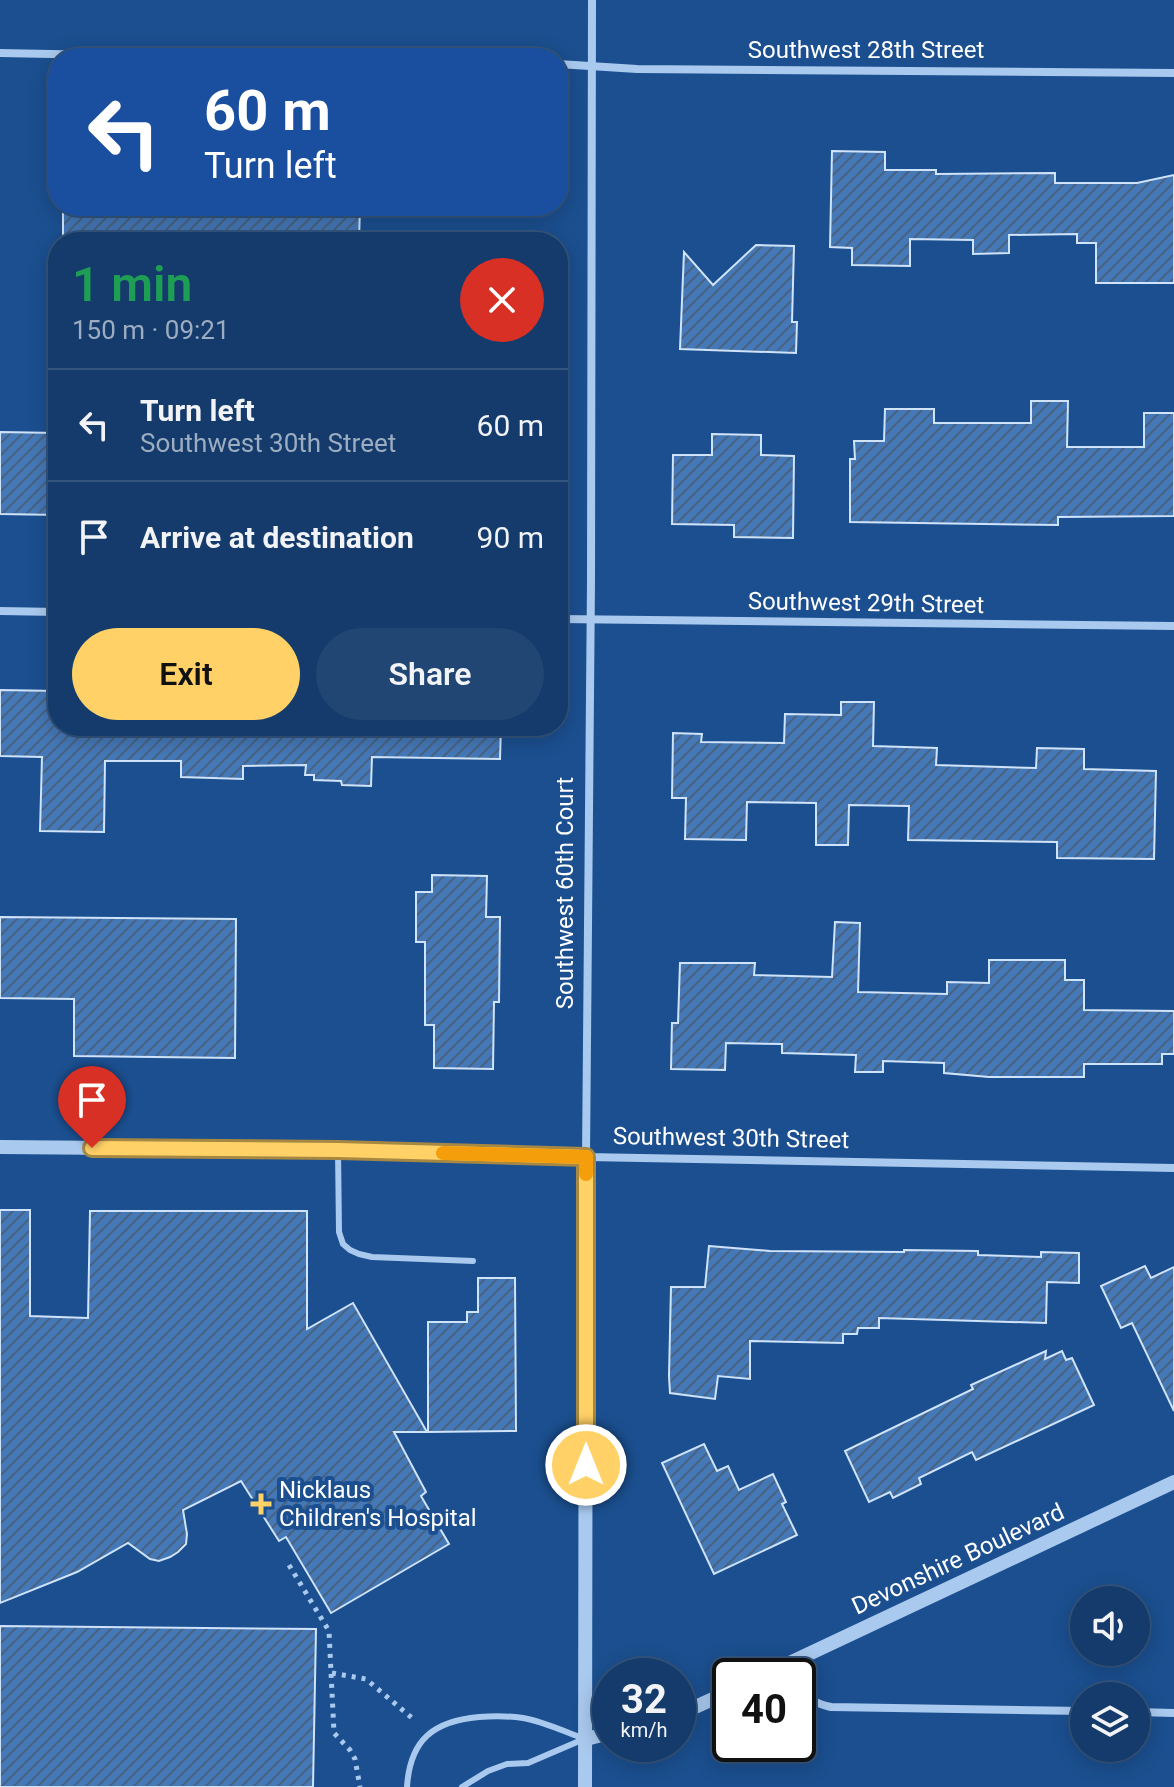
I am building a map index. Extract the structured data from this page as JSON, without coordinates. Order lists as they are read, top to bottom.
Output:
{
  "streets": {
    "street": [
      "Southwest 28th Street",
      "Southwest 29th Street",
      "Southwest 60th Court",
      "Southwest 30th Street",
      "Devonshire Boulevard"
    ]
  },
  "crossings": [
    ["Southwest 28th Street", "Southwest 60th Court"],
    ["Southwest 29th Street", "Southwest 60th Court"],
    ["Southwest 60th Court", "Southwest 30th Street"]
  ],
  "places": {
    "health": ["Nicklaus Children's Hospital"]
  },
  "page": {
    "turn": ["60 m", "Turn left"],
    "heading": ["1 min", "150 m · 09:21"],
    "list": [
      {
        "name": "Turn left",
        "note": "Southwest 30th Street",
        "value": "60 m"
      },
      {
        "name": "Arrive at destination",
        "value": "90 m"
      }
    ],
    "buttons": ["Exit", "Share"],
    "speed": "32 km/h",
    "limit": "40"
  }
}
